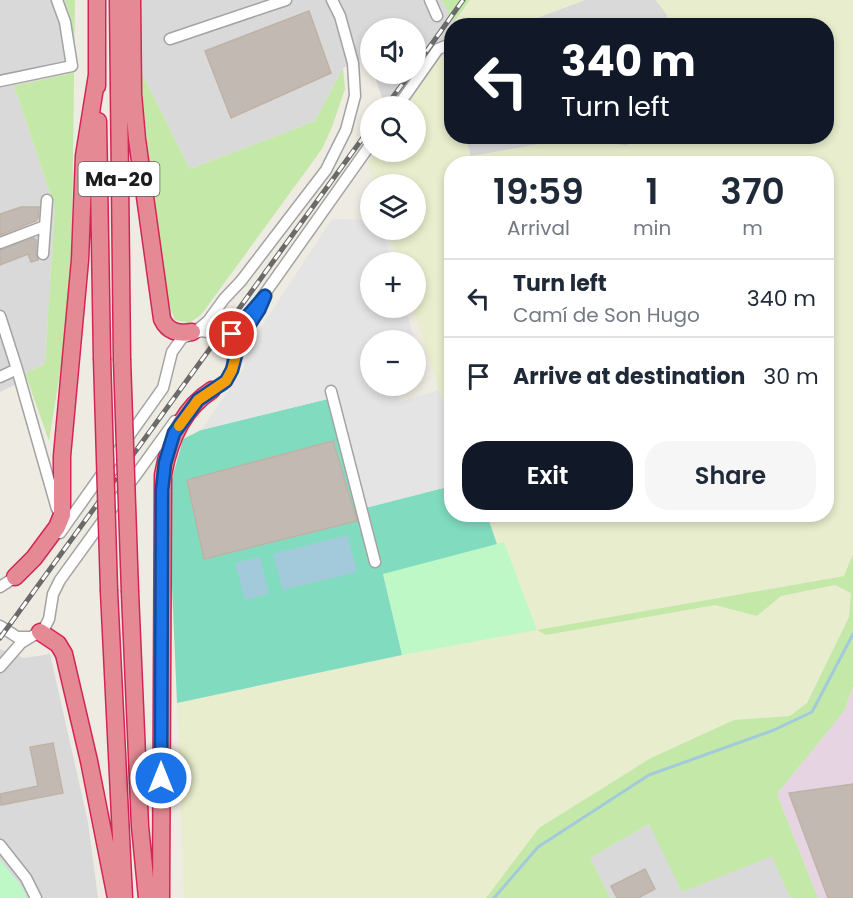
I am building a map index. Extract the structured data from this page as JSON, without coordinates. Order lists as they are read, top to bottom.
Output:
{
  "streets": {
    "highway": ["Ma-20"]
  },
  "page": {
    "map_buttons": ["+", "−"],
    "turn": ["340 m", "Turn left"],
    "eta": [
      "19:59",
      "Arrival",
      "1",
      "min",
      "370",
      "m"
    ],
    "list": [
      {
        "name": "Turn left",
        "note": "Camí de Son Hugo",
        "value": "340 m"
      },
      {
        "name": "Arrive at destination",
        "value": "30 m"
      }
    ],
    "buttons": ["Exit", "Share"]
  }
}
